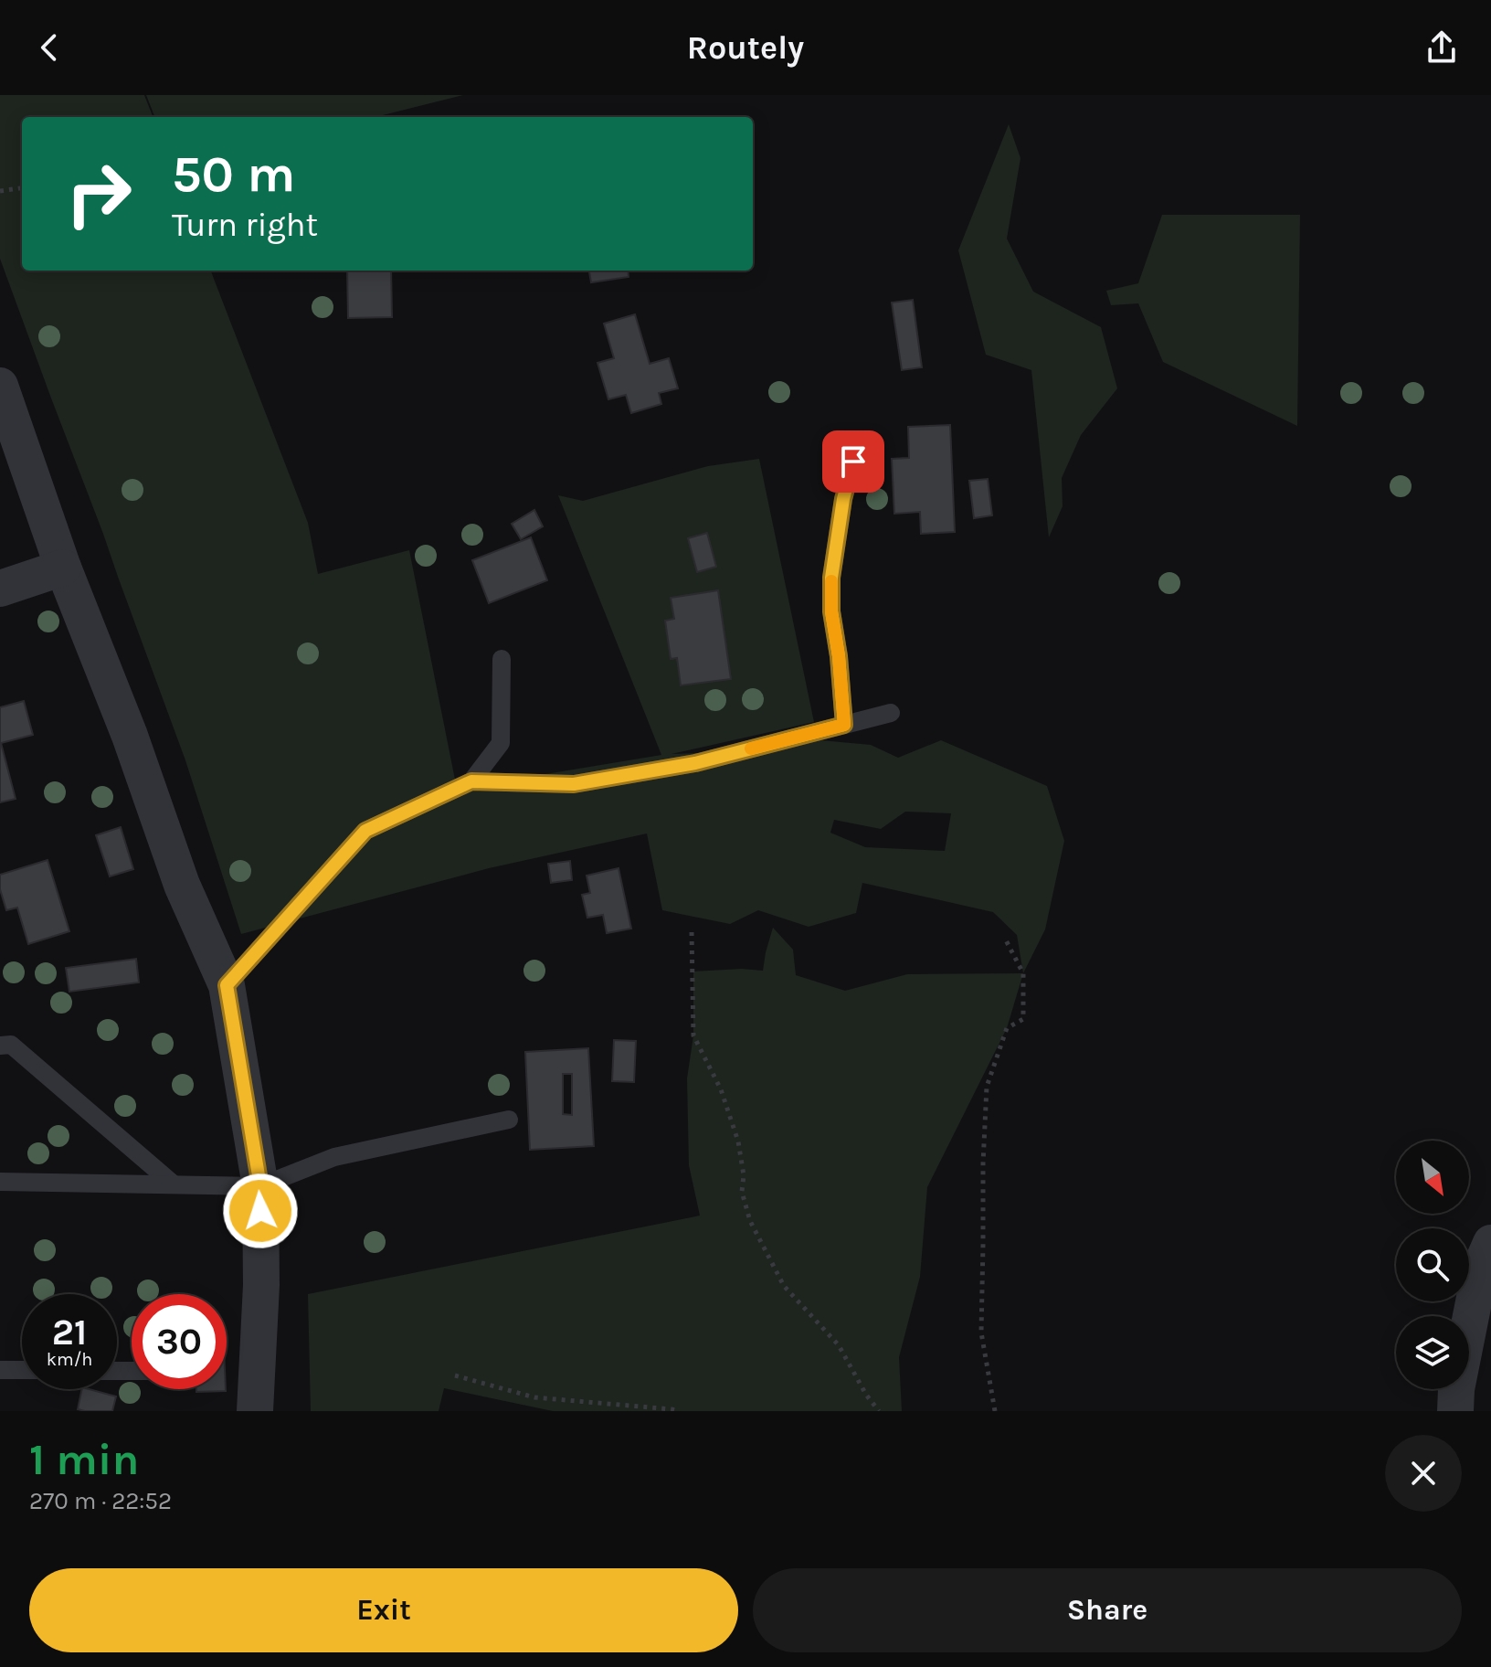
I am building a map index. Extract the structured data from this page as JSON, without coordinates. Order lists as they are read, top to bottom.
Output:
{
  "north": "bottom right",
  "page": {
    "header": "Routely",
    "turn": ["50 m", "Turn right"],
    "speed": "21 km/h",
    "limit": "30",
    "heading": ["1 min", "270 m · 22:52"],
    "buttons": ["Exit", "Share"]
  }
}
